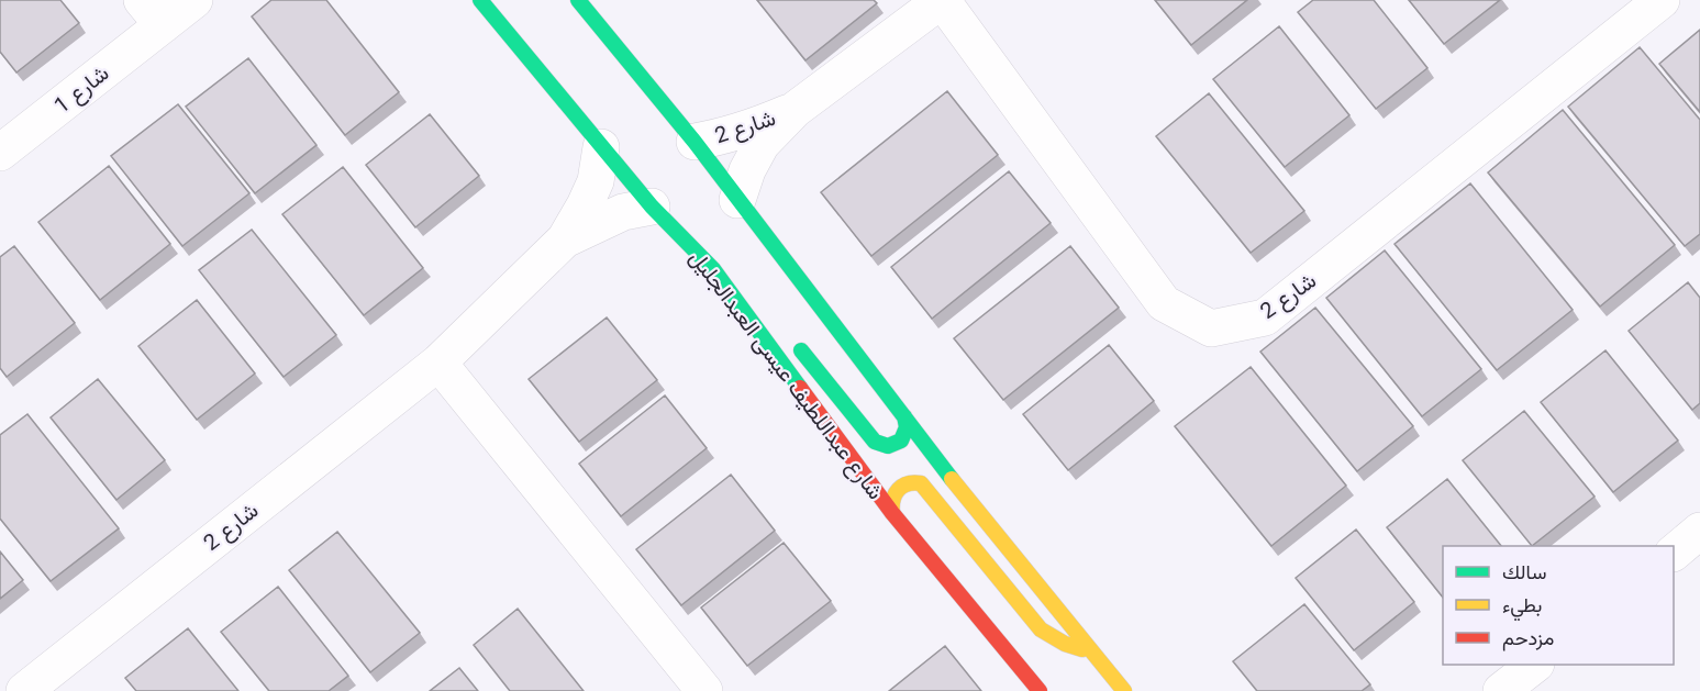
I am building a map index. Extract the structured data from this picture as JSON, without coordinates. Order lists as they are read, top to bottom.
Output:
{
  "streets": {
    "street": ["شارع 1", "شارع 2", "شارع عبداللطيف عيسى العبدالجليل"]
  },
  "crossings": [
    ["شارع 2", "شارع عبداللطيف عيسى العبدالجليل"]
  ],
  "legend": ["سالك", "بطيء", "مزدحم"]
}
